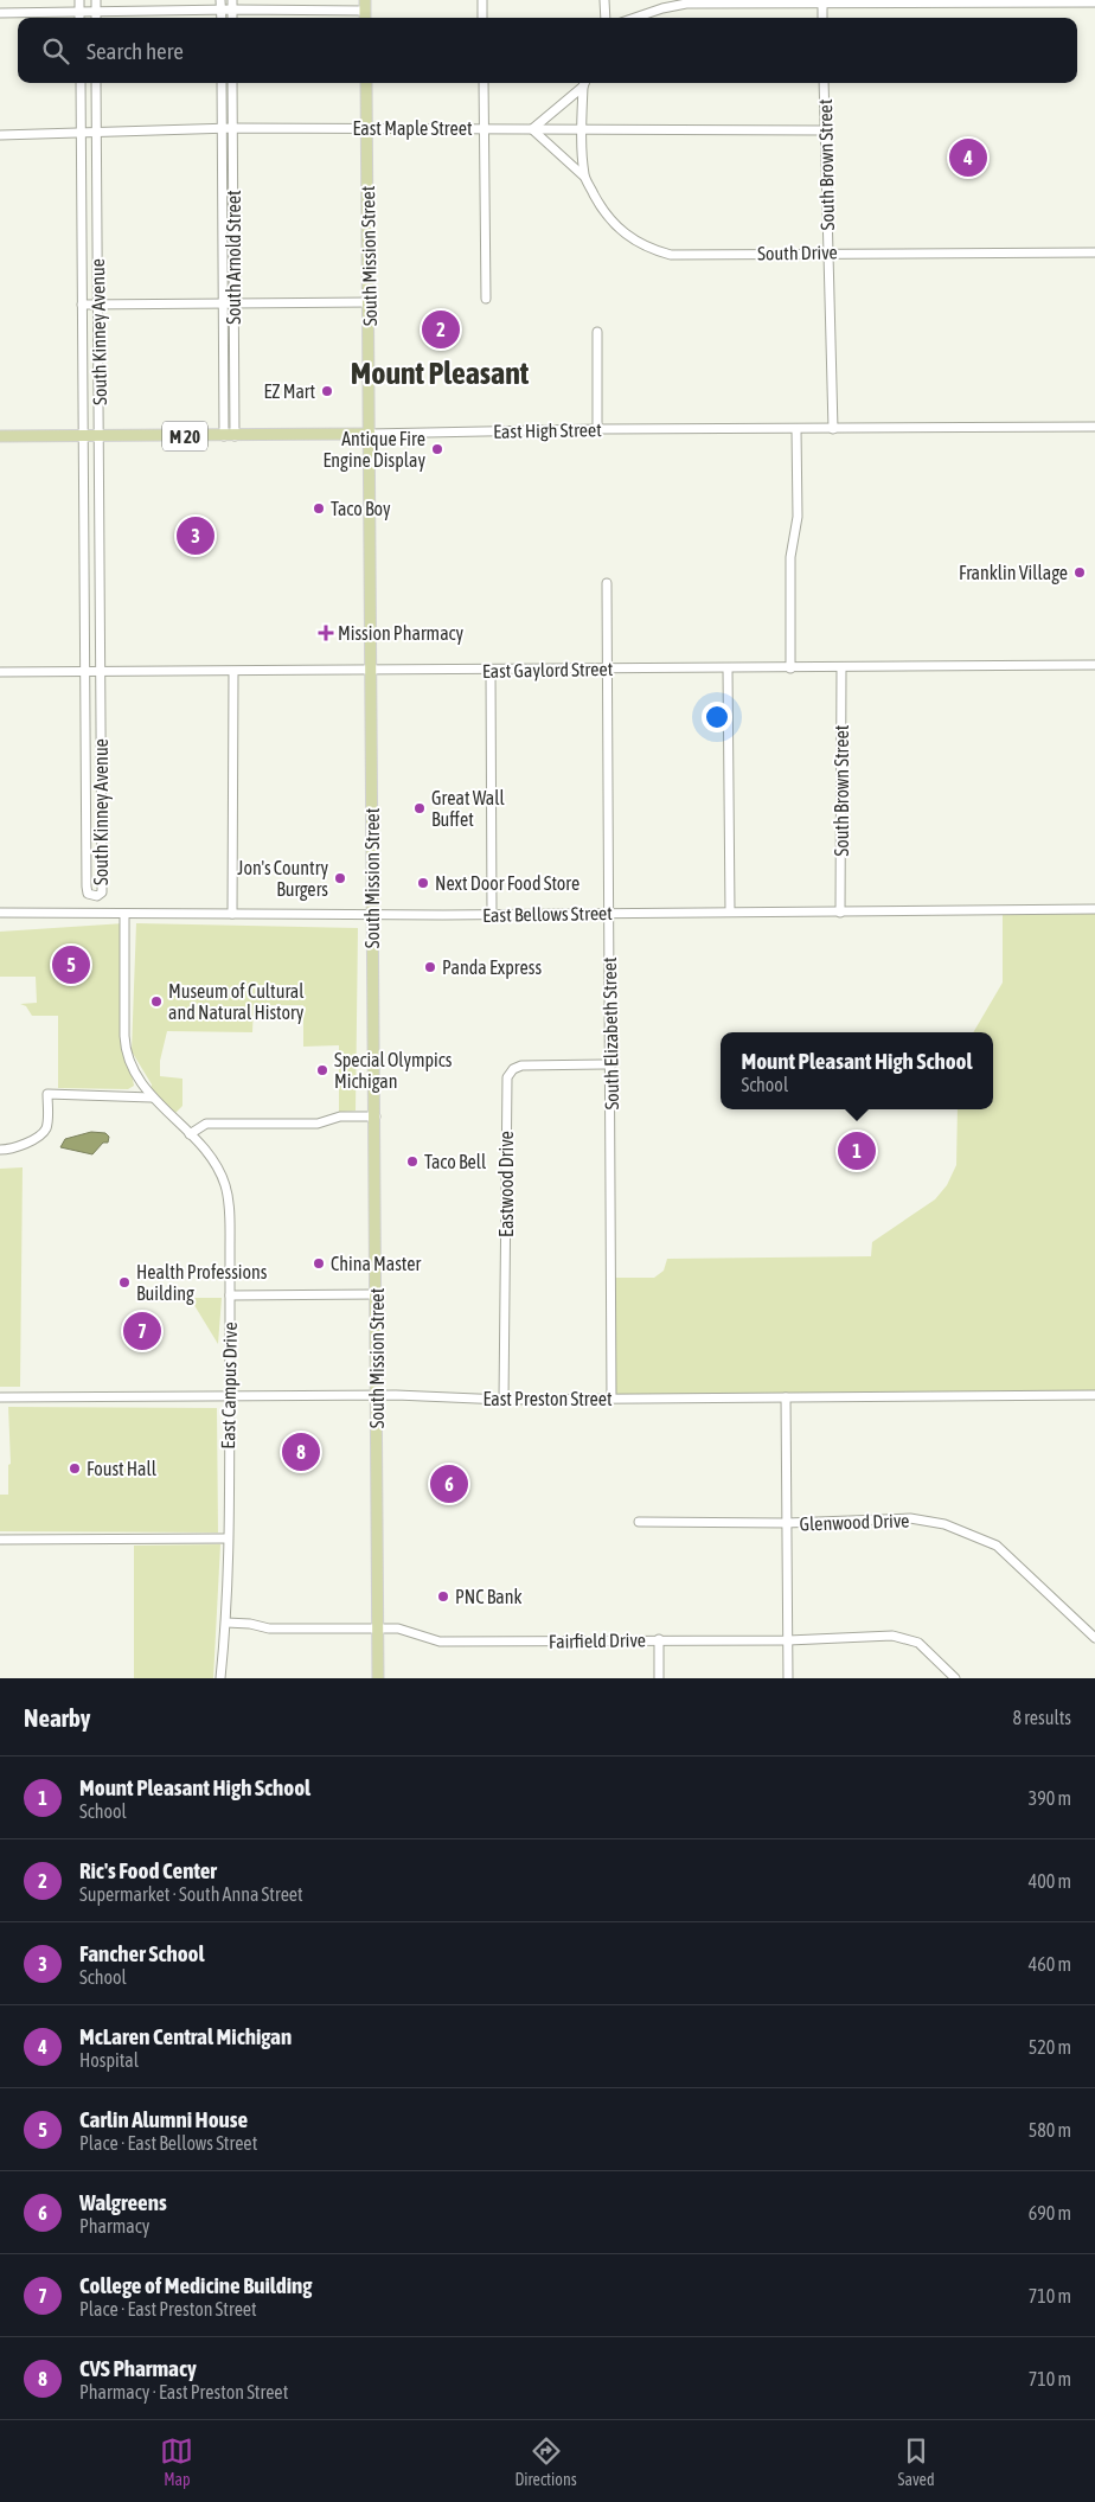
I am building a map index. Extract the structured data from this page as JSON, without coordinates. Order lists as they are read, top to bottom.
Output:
{
  "streets": {
    "main road": ["South Mission Street", "East High Street", "M 20"],
    "street": [
      "East Maple Street",
      "South Brown Street",
      "South Drive",
      "South Arnold Street",
      "South Kinney Avenue",
      "East Gaylord Street",
      "East Bellows Street",
      "South Elizabeth Street",
      "Eastwood Drive",
      "East Campus Drive",
      "East Preston Street",
      "Glenwood Drive",
      "Fairfield Drive"
    ]
  },
  "crossings": [
    ["East Maple Street", "South Brown Street"],
    ["East Maple Street", "South Drive"],
    ["East Maple Street", "South Mission Street"],
    ["East Maple Street", "South Arnold Street"],
    ["East Maple Street", "South Kinney Avenue"],
    ["South Brown Street", "South Drive"],
    ["South Brown Street", "East High Street"],
    ["South Brown Street", "East Gaylord Street"],
    ["South Brown Street", "East Bellows Street"],
    ["South Mission Street", "East High Street"],
    ["South Mission Street", "East Gaylord Street"],
    ["South Mission Street", "East Bellows Street"],
    ["South Mission Street", "East Preston Street"],
    ["South Mission Street", "Fairfield Drive"],
    ["South Arnold Street", "East High Street"],
    ["South Kinney Avenue", "East High Street"],
    ["South Kinney Avenue", "East Gaylord Street"],
    ["East Gaylord Street", "South Elizabeth Street"],
    ["East Bellows Street", "South Elizabeth Street"],
    ["East Bellows Street", "East Campus Drive"],
    ["South Elizabeth Street", "Eastwood Drive"],
    ["South Elizabeth Street", "East Preston Street"],
    ["Eastwood Drive", "East Preston Street"],
    ["East Campus Drive", "East Preston Street"],
    ["East Campus Drive", "Fairfield Drive"]
  ],
  "districts": ["Mount Pleasant"],
  "places": {
    "other": [
      "EZ Mart",
      "Antique Fire Engine Display",
      "Taco Boy",
      "Franklin Village",
      "Great Wall Buffet",
      "Jon's Country Burgers",
      "Next Door Food Store",
      "Panda Express",
      "Museum of Cultural and Natural History",
      "Special Olympics Michigan",
      "Taco Bell",
      "China Master",
      "Health Professions Building",
      "Foust Hall",
      "PNC Bank"
    ],
    "health": ["Mission Pharmacy"]
  },
  "page": {
    "search": "Search here",
    "pins": [
      "4",
      "2",
      "3",
      "5",
      "1",
      "7",
      "8",
      "6"
    ],
    "popup": ["Mount Pleasant High School", "School"],
    "heading": ["Nearby", "8 results"],
    "list": [
      {
        "mark": "1",
        "name": "Mount Pleasant High School",
        "note": "School",
        "value": "390 m"
      },
      {
        "mark": "2",
        "name": "Ric's Food Center",
        "note": "Supermarket · South Anna Street",
        "value": "400 m"
      },
      {
        "mark": "3",
        "name": "Fancher School",
        "note": "School",
        "value": "460 m"
      },
      {
        "mark": "4",
        "name": "McLaren Central Michigan",
        "note": "Hospital",
        "value": "520 m"
      },
      {
        "mark": "5",
        "name": "Carlin Alumni House",
        "note": "Place · East Bellows Street",
        "value": "580 m"
      },
      {
        "mark": "6",
        "name": "Walgreens",
        "note": "Pharmacy",
        "value": "690 m"
      },
      {
        "mark": "7",
        "name": "College of Medicine Building",
        "note": "Place · East Preston Street",
        "value": "710 m"
      },
      {
        "mark": "8",
        "name": "CVS Pharmacy",
        "note": "Pharmacy · East Preston Street",
        "value": "710 m"
      }
    ],
    "nav": ["Map", "Directions", "Saved"]
  }
}
